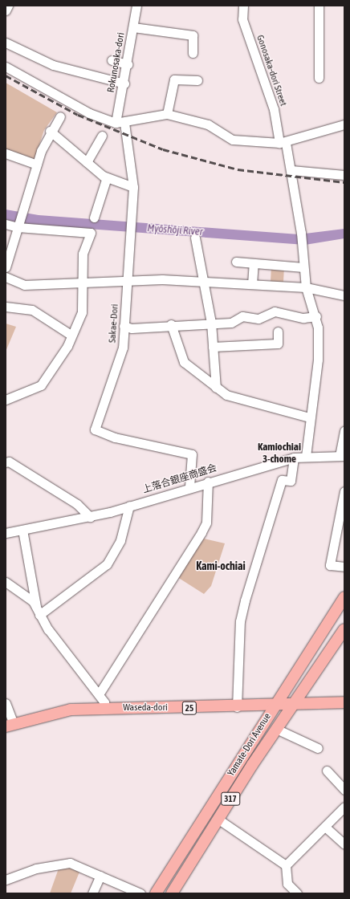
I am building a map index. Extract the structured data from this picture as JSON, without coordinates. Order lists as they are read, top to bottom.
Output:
{
  "streets": {
    "main road": [
      "Waseda-dori",
      "25",
      "Yamate-Dori Avenue",
      "317"
    ],
    "street": [
      "Rokunosaka-dori",
      "Gonosaka-dori Street",
      "Sakae-Dori",
      "上落合銀座商盛会"
    ]
  },
  "crossings": [
    ["Gonosaka-dori Street", "上落合銀座商盛会"],
    ["Sakae-Dori", "上落合銀座商盛会"],
    ["Waseda-dori", "Yamate-Dori Avenue"]
  ],
  "districts": ["Kamiochiai 3-chome", "Kami-ochiai"],
  "water": ["Myōshōji River"]
}
